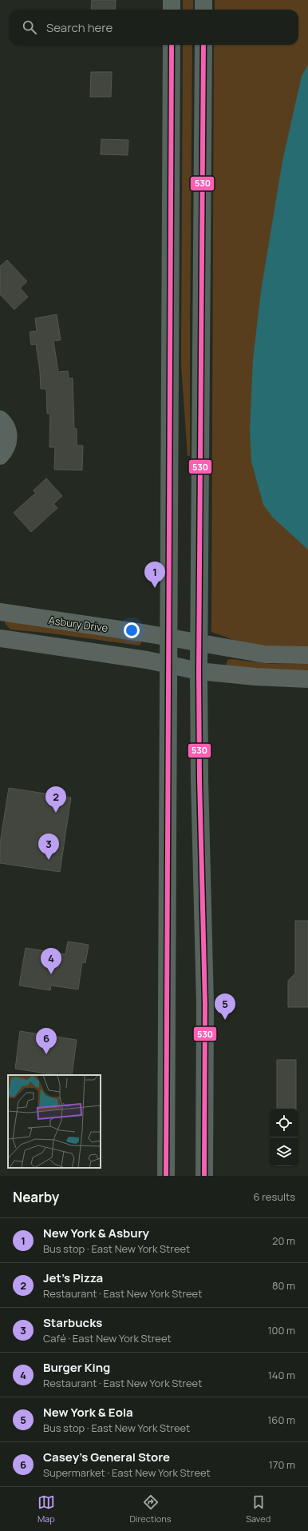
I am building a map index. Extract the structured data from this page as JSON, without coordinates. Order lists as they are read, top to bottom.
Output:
{
  "streets": {
    "street": ["Asbury Drive"]
  },
  "lines": ["transit line 530"],
  "page": {
    "search": "Search here",
    "pins": [
      "1",
      "2",
      "3",
      "4",
      "5",
      "6"
    ],
    "heading": ["Nearby", "6 results"],
    "list": [
      {
        "mark": "1",
        "name": "New York & Asbury",
        "note": "Bus stop · East New York Street",
        "value": "20 m"
      },
      {
        "mark": "2",
        "name": "Jet's Pizza",
        "note": "Restaurant · East New York Street",
        "value": "80 m"
      },
      {
        "mark": "3",
        "name": "Starbucks",
        "note": "Café · East New York Street",
        "value": "100 m"
      },
      {
        "mark": "4",
        "name": "Burger King",
        "note": "Restaurant · East New York Street",
        "value": "140 m"
      },
      {
        "mark": "5",
        "name": "New York & Eola",
        "note": "Bus stop · East New York Street",
        "value": "160 m"
      },
      {
        "mark": "6",
        "name": "Casey's General Store",
        "note": "Supermarket · East New York Street",
        "value": "170 m"
      }
    ],
    "nav": ["Map", "Directions", "Saved"]
  }
}
